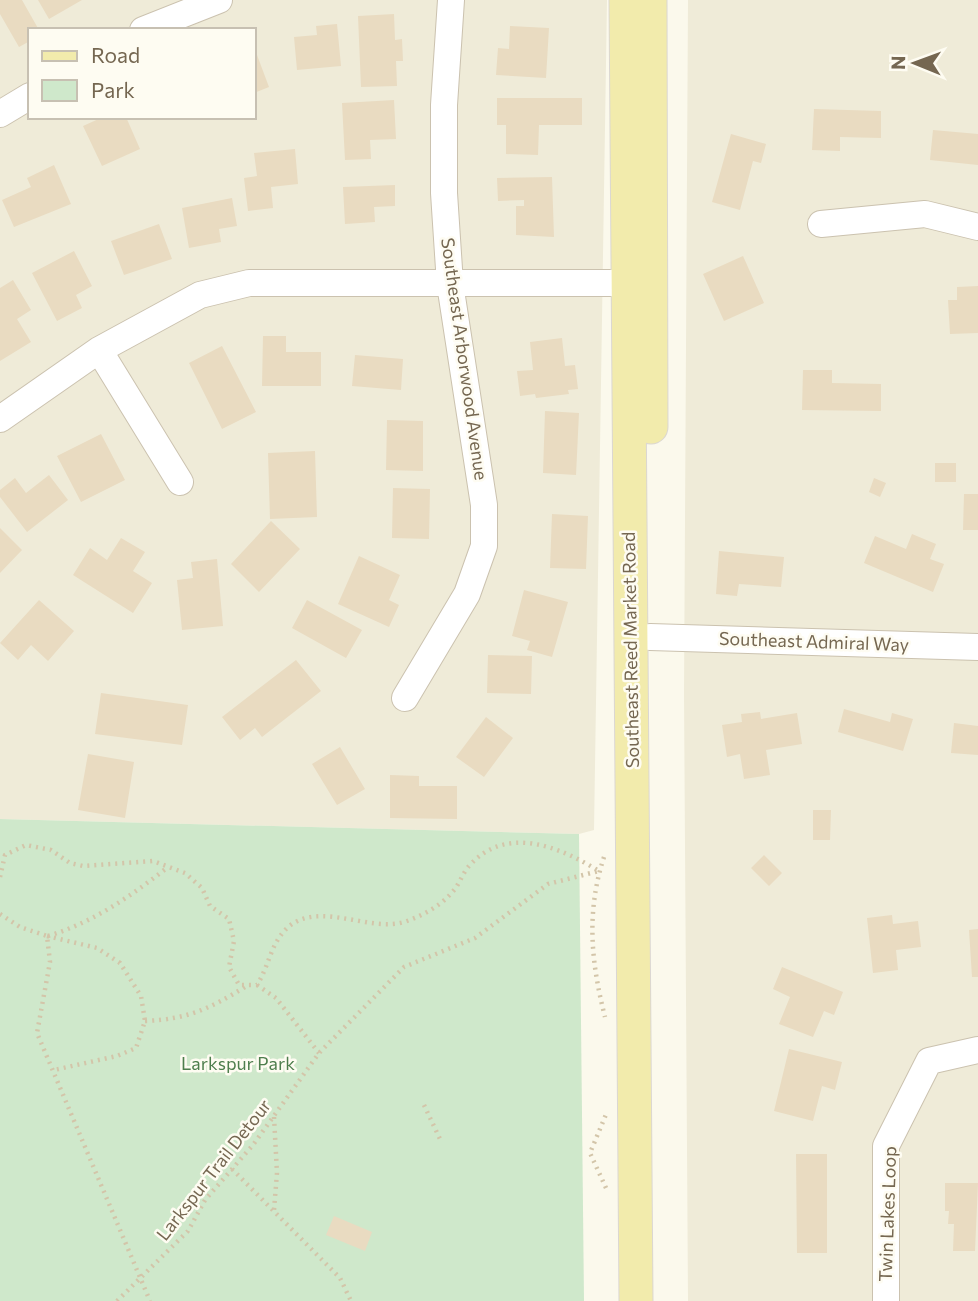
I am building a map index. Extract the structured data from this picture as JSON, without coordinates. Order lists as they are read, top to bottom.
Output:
{
  "streets": {
    "main road": ["Southeast Reed Market Road"],
    "street": ["Southeast Arborwood Avenue", "Southeast Admiral Way", "Twin Lakes Loop"],
    "path": ["Larkspur Trail Detour"]
  },
  "crossings": [
    ["Southeast Admiral Way", "Southeast Reed Market Road"]
  ],
  "parks": ["Larkspur Park"],
  "legend": ["Road", "Park"],
  "north": "left"
}
